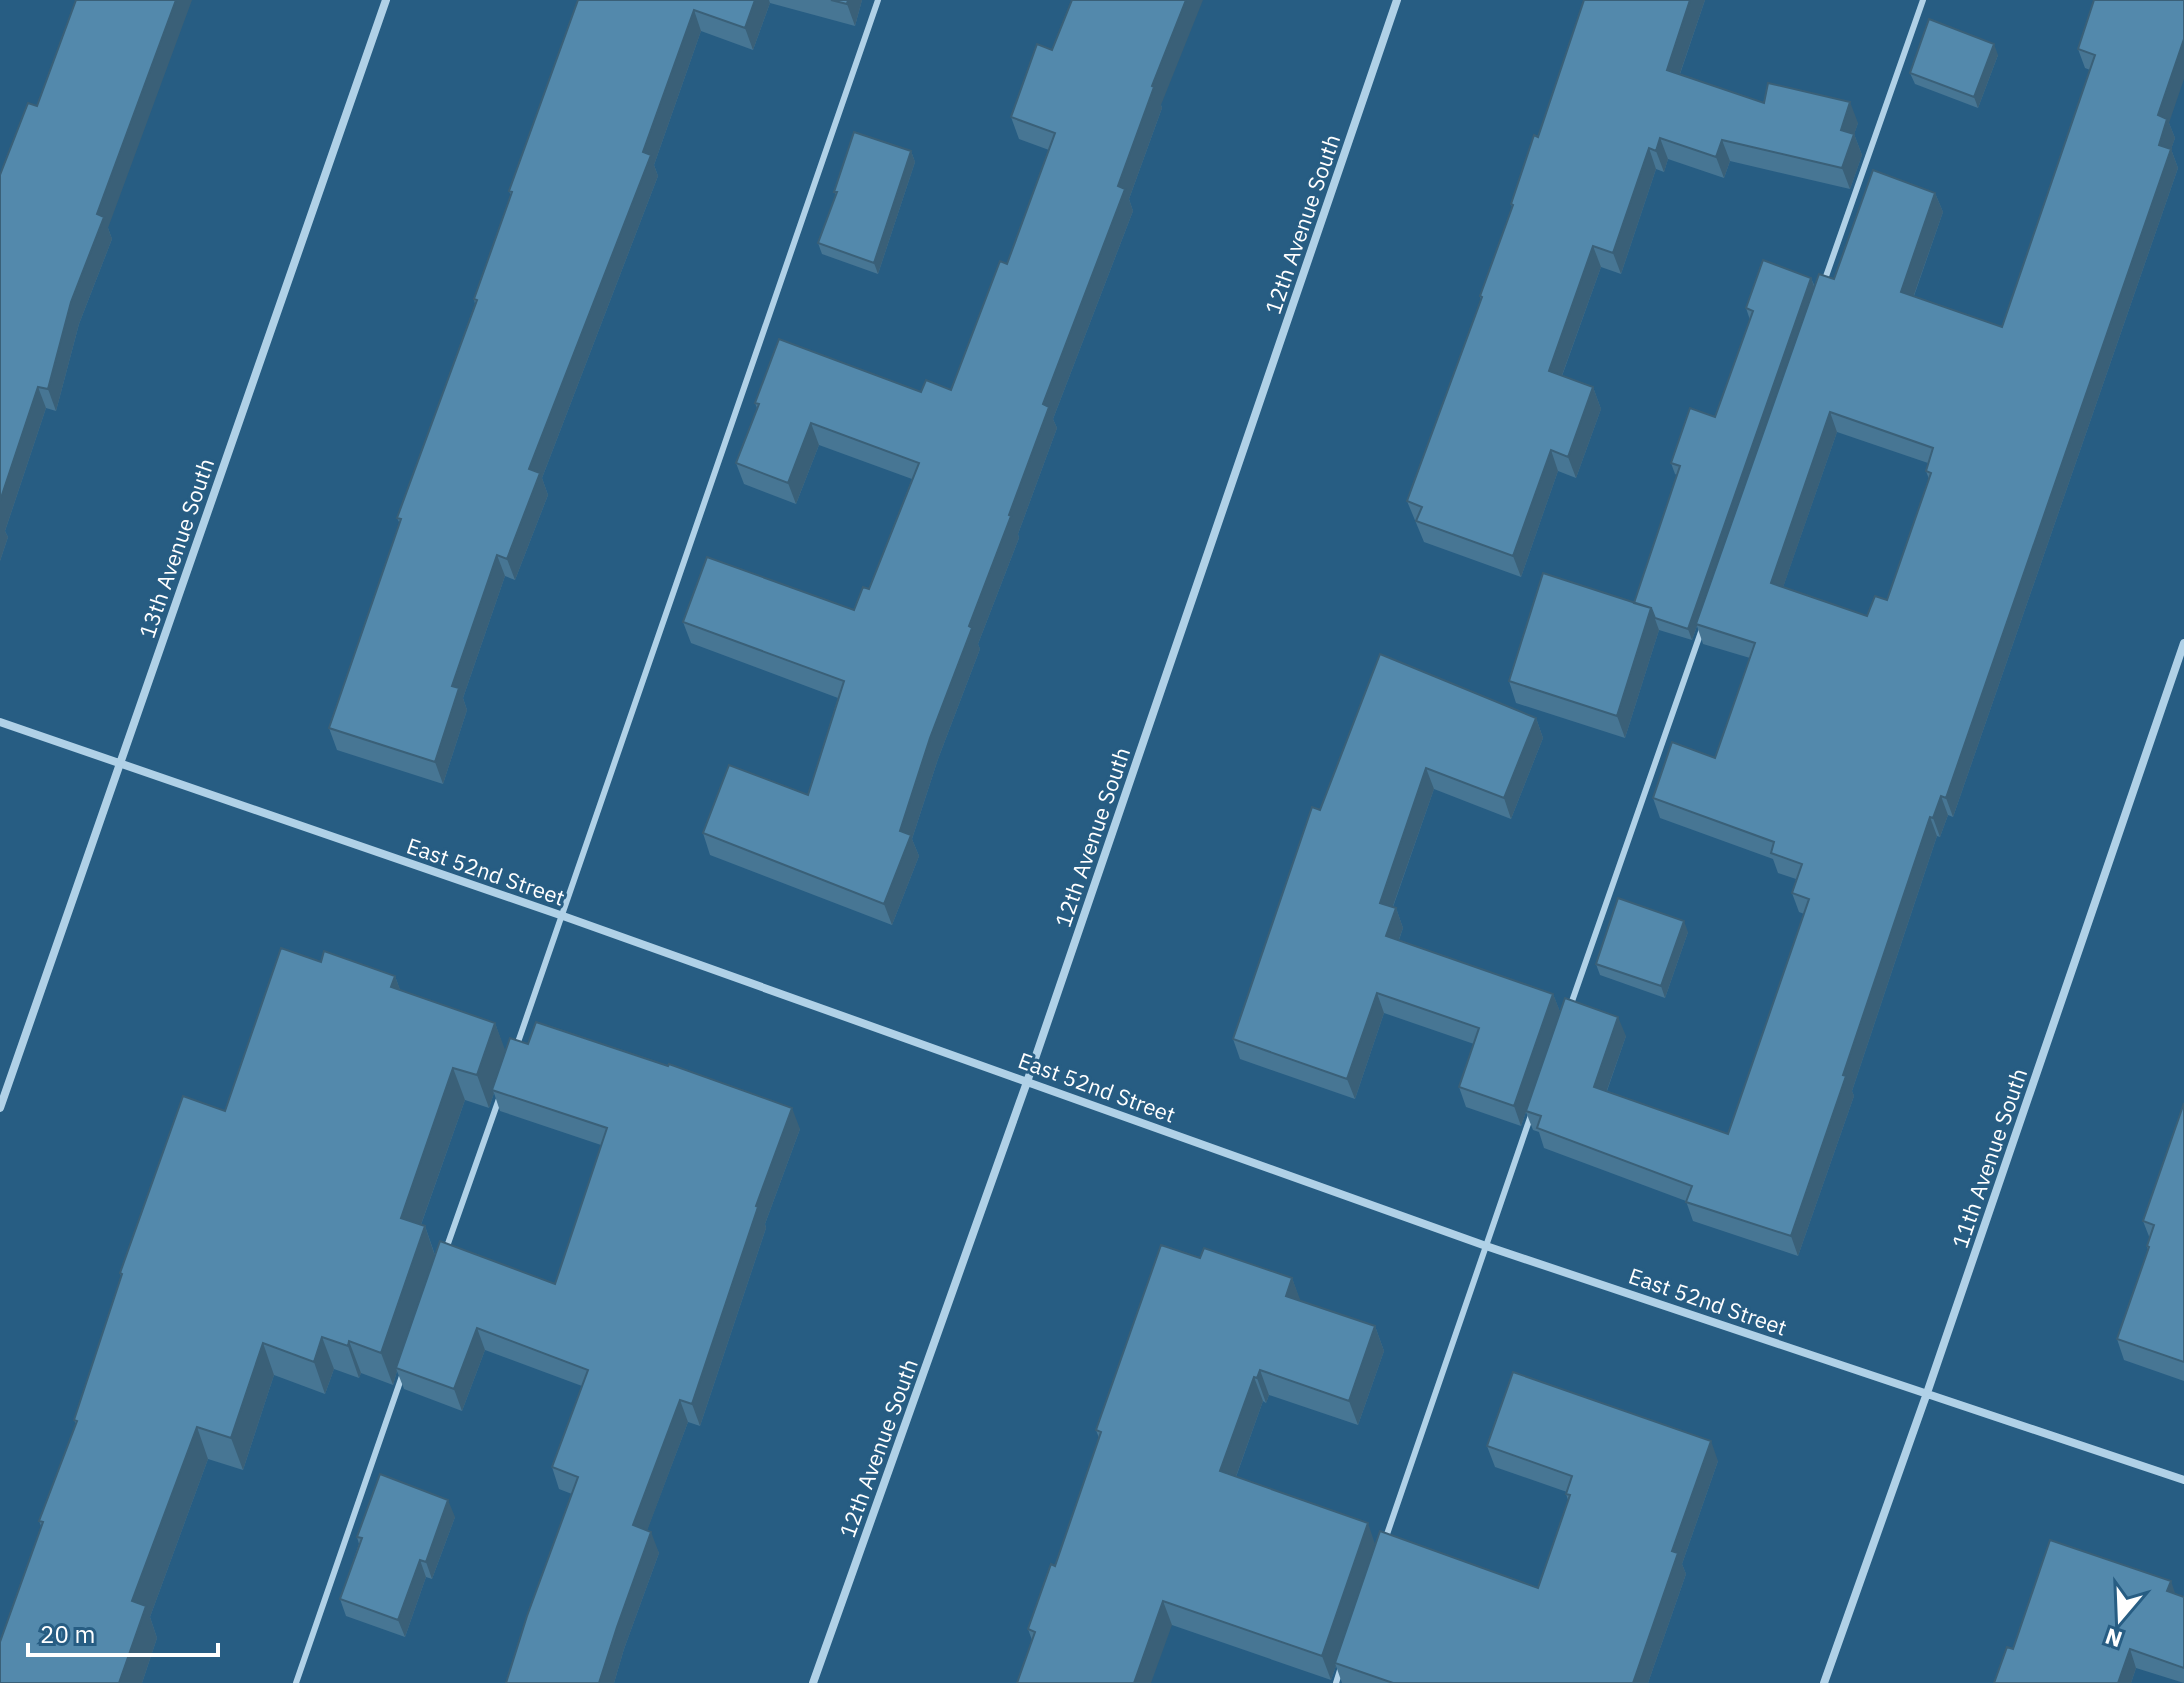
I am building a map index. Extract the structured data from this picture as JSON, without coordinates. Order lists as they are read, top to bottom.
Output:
{
  "streets": {
    "street": [
      "12th Avenue South",
      "13th Avenue South",
      "East 52nd Street",
      "11th Avenue South"
    ]
  },
  "crossings": [
    ["12th Avenue South", "East 52nd Street"],
    ["13th Avenue South", "East 52nd Street"],
    ["East 52nd Street", "11th Avenue South"]
  ],
  "scale_bar": "20 m",
  "north": "bottom"
}
